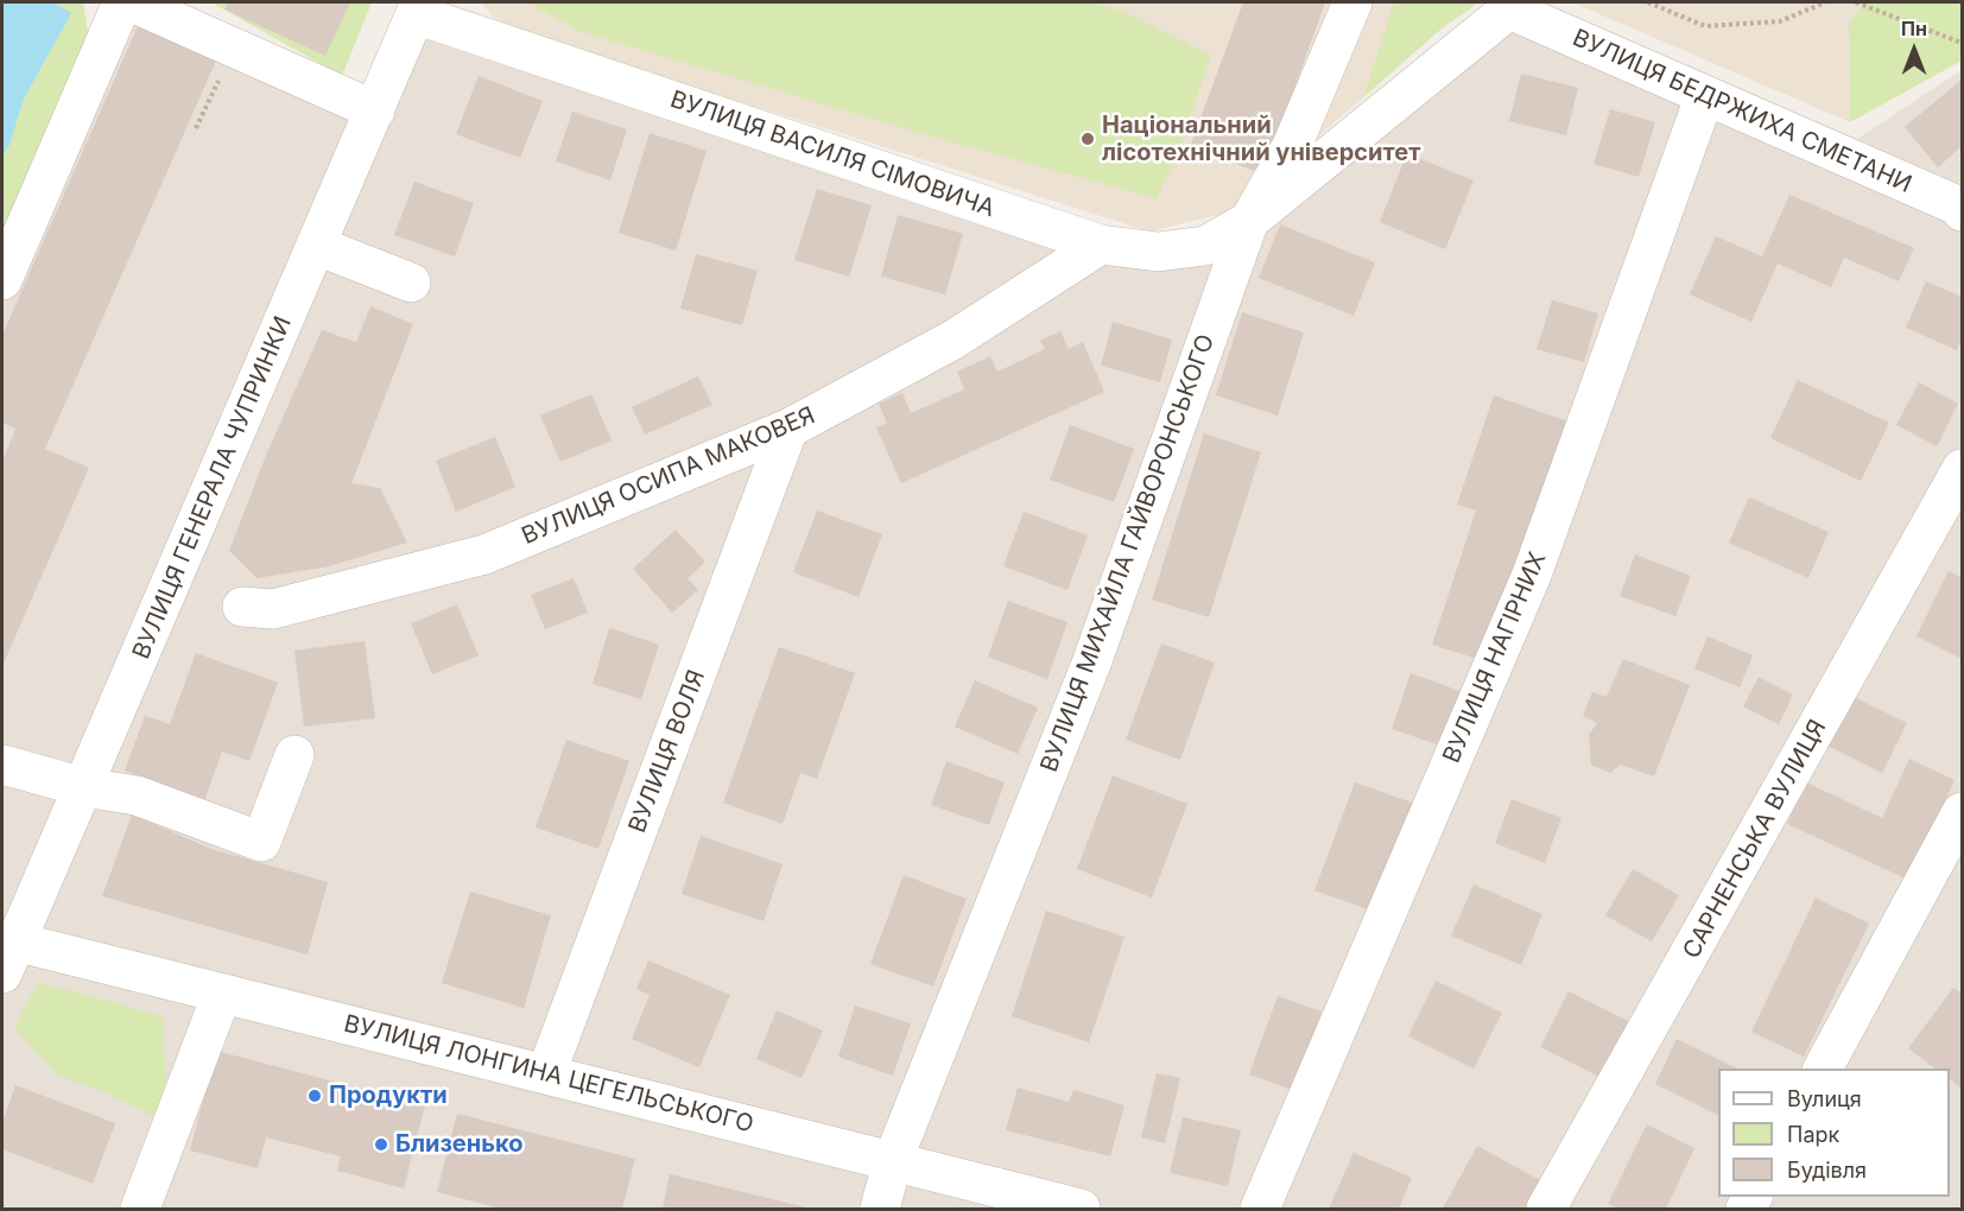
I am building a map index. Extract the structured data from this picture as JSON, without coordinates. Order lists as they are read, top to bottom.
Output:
{
  "streets": {
    "street": [
      "ВУЛИЦЯ БЕДРЖИХА СМЕТАНИ",
      "ВУЛИЦЯ ВАСИЛЯ СІМОВИЧА",
      "ВУЛИЦЯ ОСИПА МАКОВЕЯ",
      "ВУЛИЦЯ ГЕНЕРАЛА ЧУПРИНКИ",
      "ВУЛИЦЯ МИХАЙЛА ГАЙВОРОНСЬКОГО",
      "ВУЛИЦЯ НАГІРНИХ",
      "ВУЛИЦЯ ВОЛЯ",
      "САРНЕНСЬКА ВУЛИЦЯ",
      "ВУЛИЦЯ ЛОНГИНА ЦЕГЕЛЬСЬКОГО"
    ]
  },
  "crossings": [
    ["ВУЛИЦЯ БЕДРЖИХА СМЕТАНИ", "ВУЛИЦЯ ВАСИЛЯ СІМОВИЧА"],
    ["ВУЛИЦЯ БЕДРЖИХА СМЕТАНИ", "ВУЛИЦЯ МИХАЙЛА ГАЙВОРОНСЬКОГО"],
    ["ВУЛИЦЯ БЕДРЖИХА СМЕТАНИ", "ВУЛИЦЯ НАГІРНИХ"],
    ["ВУЛИЦЯ ВАСИЛЯ СІМОВИЧА", "ВУЛИЦЯ ОСИПА МАКОВЕЯ"],
    ["ВУЛИЦЯ ВАСИЛЯ СІМОВИЧА", "ВУЛИЦЯ ГЕНЕРАЛА ЧУПРИНКИ"],
    ["ВУЛИЦЯ ВАСИЛЯ СІМОВИЧА", "ВУЛИЦЯ МИХАЙЛА ГАЙВОРОНСЬКОГО"],
    ["ВУЛИЦЯ ОСИПА МАКОВЕЯ", "ВУЛИЦЯ ВОЛЯ"],
    ["ВУЛИЦЯ ГЕНЕРАЛА ЧУПРИНКИ", "ВУЛИЦЯ ЛОНГИНА ЦЕГЕЛЬСЬКОГО"],
    ["ВУЛИЦЯ МИХАЙЛА ГАЙВОРОНСЬКОГО", "ВУЛИЦЯ ЛОНГИНА ЦЕГЕЛЬСЬКОГО"],
    ["ВУЛИЦЯ ВОЛЯ", "ВУЛИЦЯ ЛОНГИНА ЦЕГЕЛЬСЬКОГО"]
  ],
  "places": ["Національний лісотехнічний університет", "Продукти", "Близенько"],
  "legend": ["Вулиця", "Парк", "Будівля"],
  "north": "top"
}
